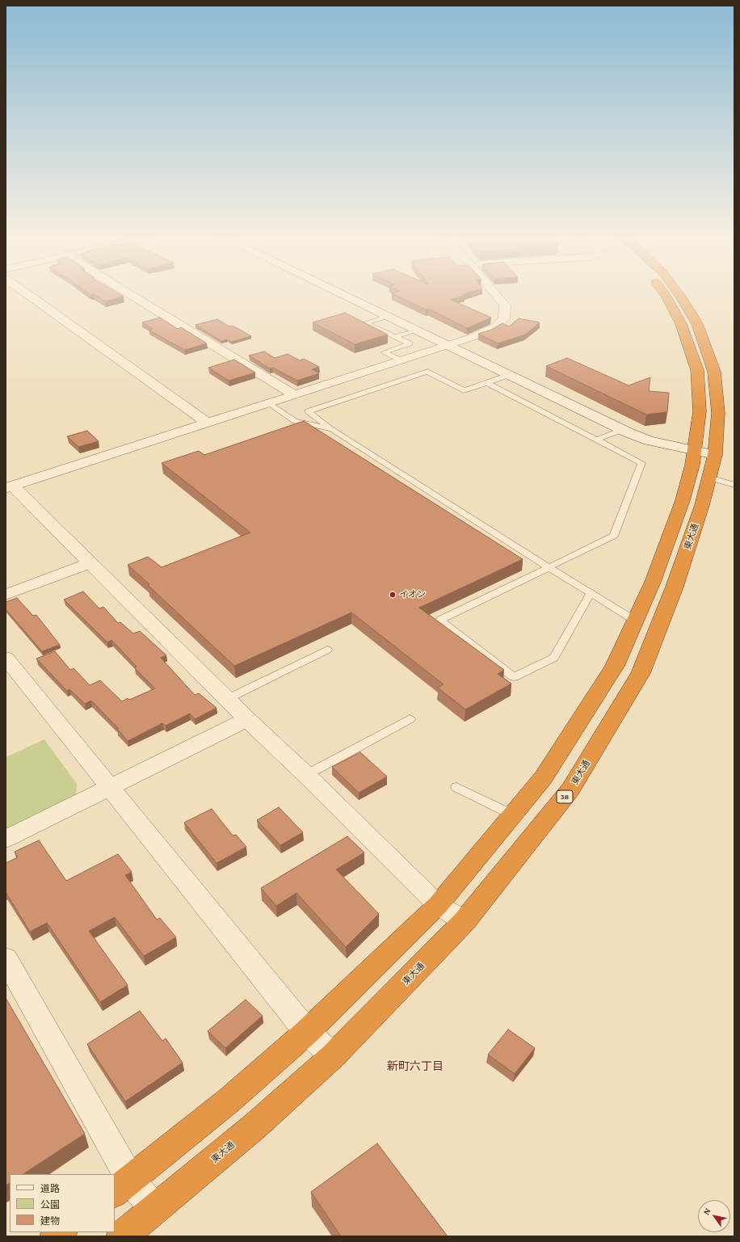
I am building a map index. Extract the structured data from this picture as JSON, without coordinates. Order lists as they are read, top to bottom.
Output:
{
  "streets": {
    "highway": ["東大通", "38"]
  },
  "districts": ["新町六丁目"],
  "places": ["イオン"],
  "legend": ["道路", "公園", "建物"],
  "north": "top left"
}
